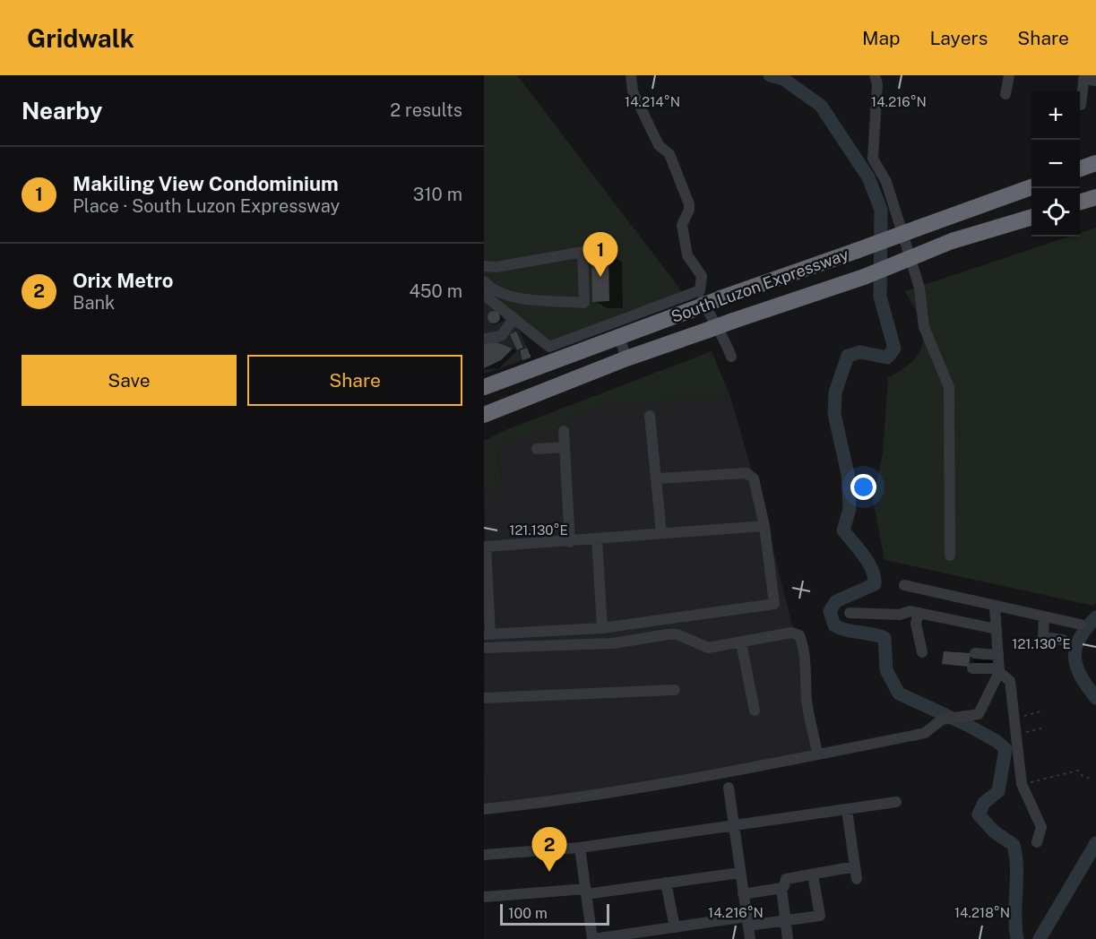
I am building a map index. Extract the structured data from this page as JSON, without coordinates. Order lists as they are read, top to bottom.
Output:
{
  "streets": {
    "highway": ["South Luzon Expressway"]
  },
  "scale_bar": "100 m",
  "page": {
    "header": "Gridwalk",
    "nav": ["Map", "Layers", "Share"],
    "heading": ["Nearby", "2 results"],
    "map_buttons": ["+", "−"],
    "list": [
      {
        "mark": "1",
        "name": "Makiling View Condominium",
        "note": "Place · South Luzon Expressway",
        "value": "310 m"
      },
      {
        "mark": "2",
        "name": "Orix Metro",
        "note": "Bank",
        "value": "450 m"
      }
    ],
    "pins": ["1", "2"],
    "buttons": ["Save", "Share"],
    "scale": "100 m"
  },
  "coordinates": [
    "14.214°N",
    "14.216°N",
    "121.130°E",
    "14.218°N"
  ]
}
